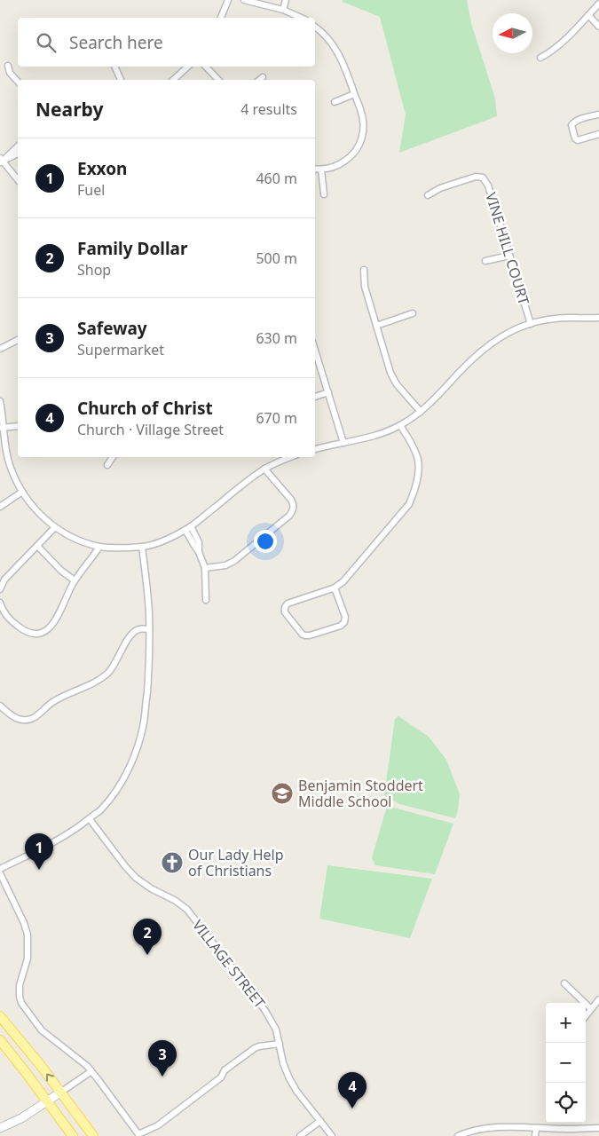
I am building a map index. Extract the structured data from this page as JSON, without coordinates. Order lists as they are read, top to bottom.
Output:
{
  "streets": {
    "street": ["VINE HILL COURT", "VILLAGE STREET"]
  },
  "places": {
    "school or university": ["Benjamin Stoddert Middle School"],
    "church": ["Our Lady Help of Christians"]
  },
  "north": "left",
  "page": {
    "search": "Search here",
    "heading": ["Nearby", "4 results"],
    "list": [
      {
        "mark": "1",
        "name": "Exxon",
        "note": "Fuel",
        "value": "460 m"
      },
      {
        "mark": "2",
        "name": "Family Dollar",
        "note": "Shop",
        "value": "500 m"
      },
      {
        "mark": "3",
        "name": "Safeway",
        "note": "Supermarket",
        "value": "630 m"
      },
      {
        "mark": "4",
        "name": "Church of Christ",
        "note": "Church · Village Street",
        "value": "670 m"
      }
    ],
    "pins": [
      "1",
      "2",
      "3",
      "4"
    ],
    "map_buttons": ["+", "−"]
  }
}
